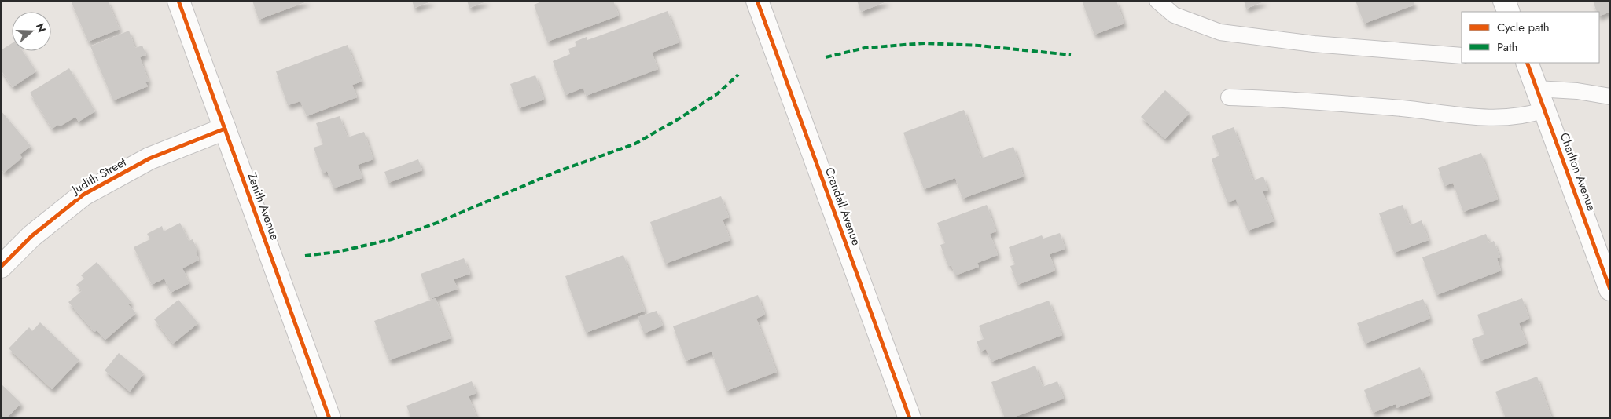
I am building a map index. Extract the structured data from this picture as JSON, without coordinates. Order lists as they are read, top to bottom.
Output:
{
  "streets": {
    "street": [
      "Charlton Avenue",
      "Judith Street",
      "Zenith Avenue",
      "Crandall Avenue"
    ]
  },
  "crossings": [
    ["Judith Street", "Zenith Avenue"]
  ],
  "legend": ["Cycle path", "Path"],
  "north": "right"
}
